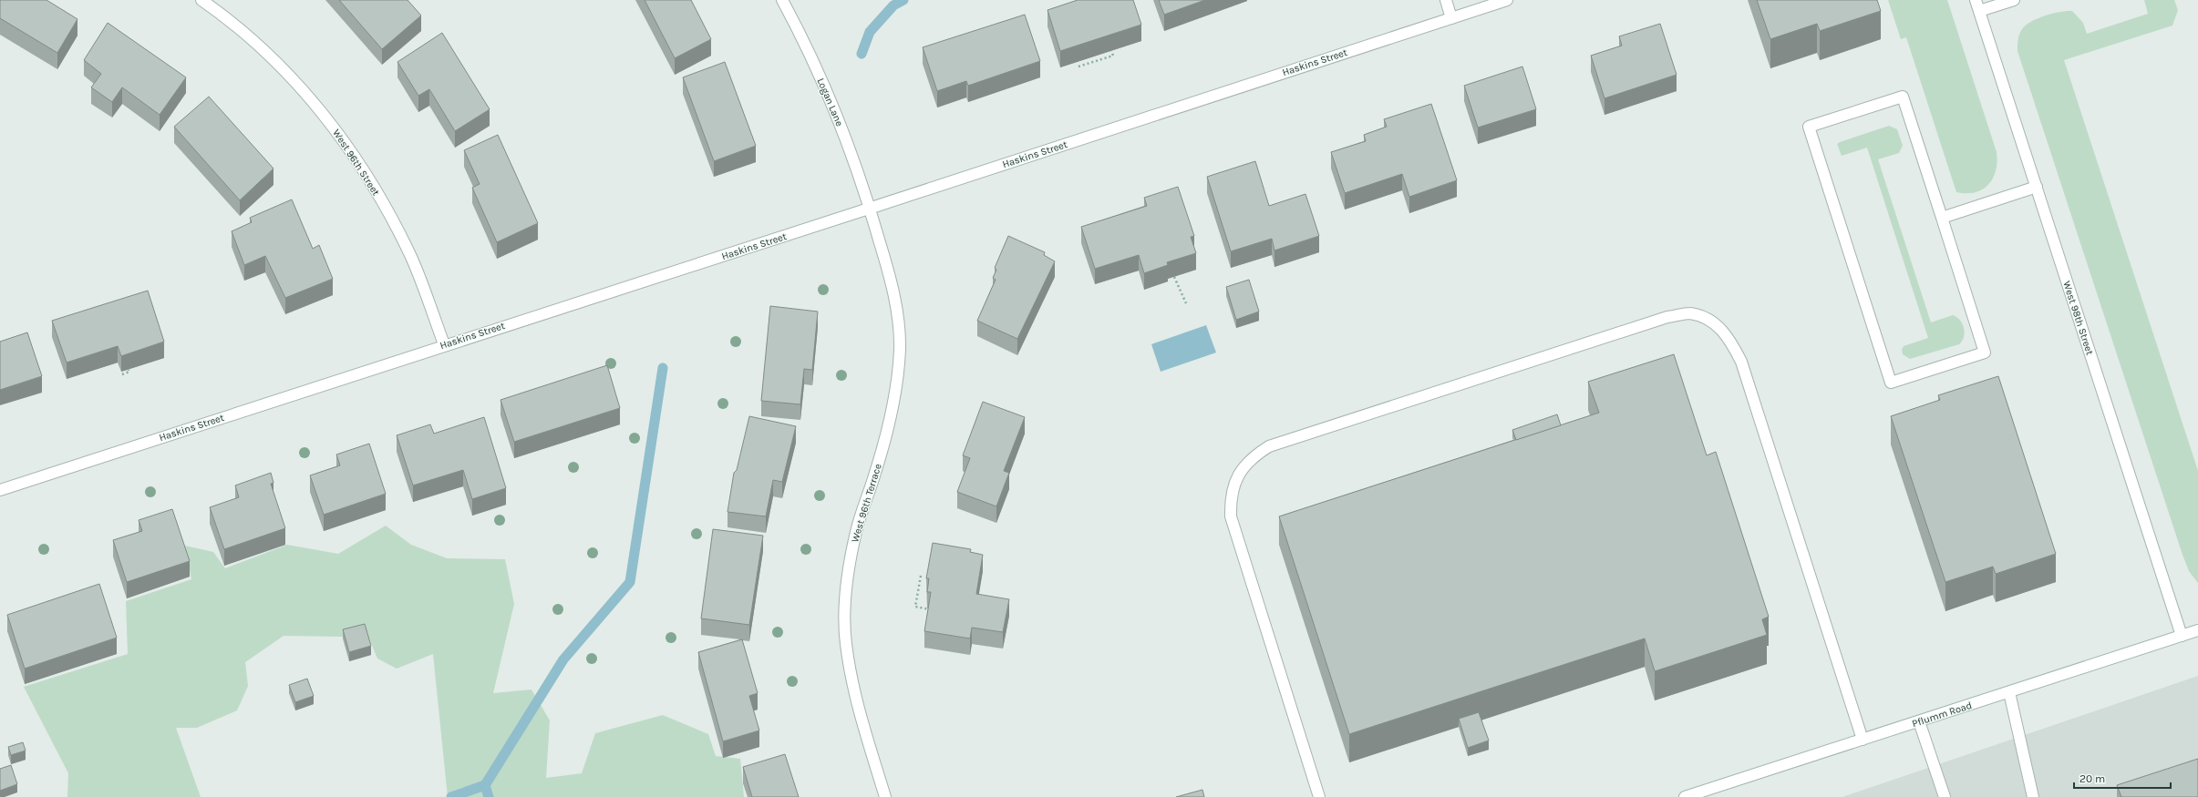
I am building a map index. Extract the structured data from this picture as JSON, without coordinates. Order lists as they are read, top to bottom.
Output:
{
  "streets": {
    "street": [
      "Haskins Street",
      "Logan Lane",
      "West 96th Street",
      "West 98th Street",
      "West 96th Terrace",
      "Pflumm Road"
    ]
  },
  "crossings": [
    ["Haskins Street", "Logan Lane"],
    ["Haskins Street", "West 96th Street"],
    ["Haskins Street", "West 96th Terrace"],
    ["Logan Lane", "West 96th Terrace"],
    ["West 98th Street", "Pflumm Road"]
  ],
  "scale_bar": "20 m"
}
